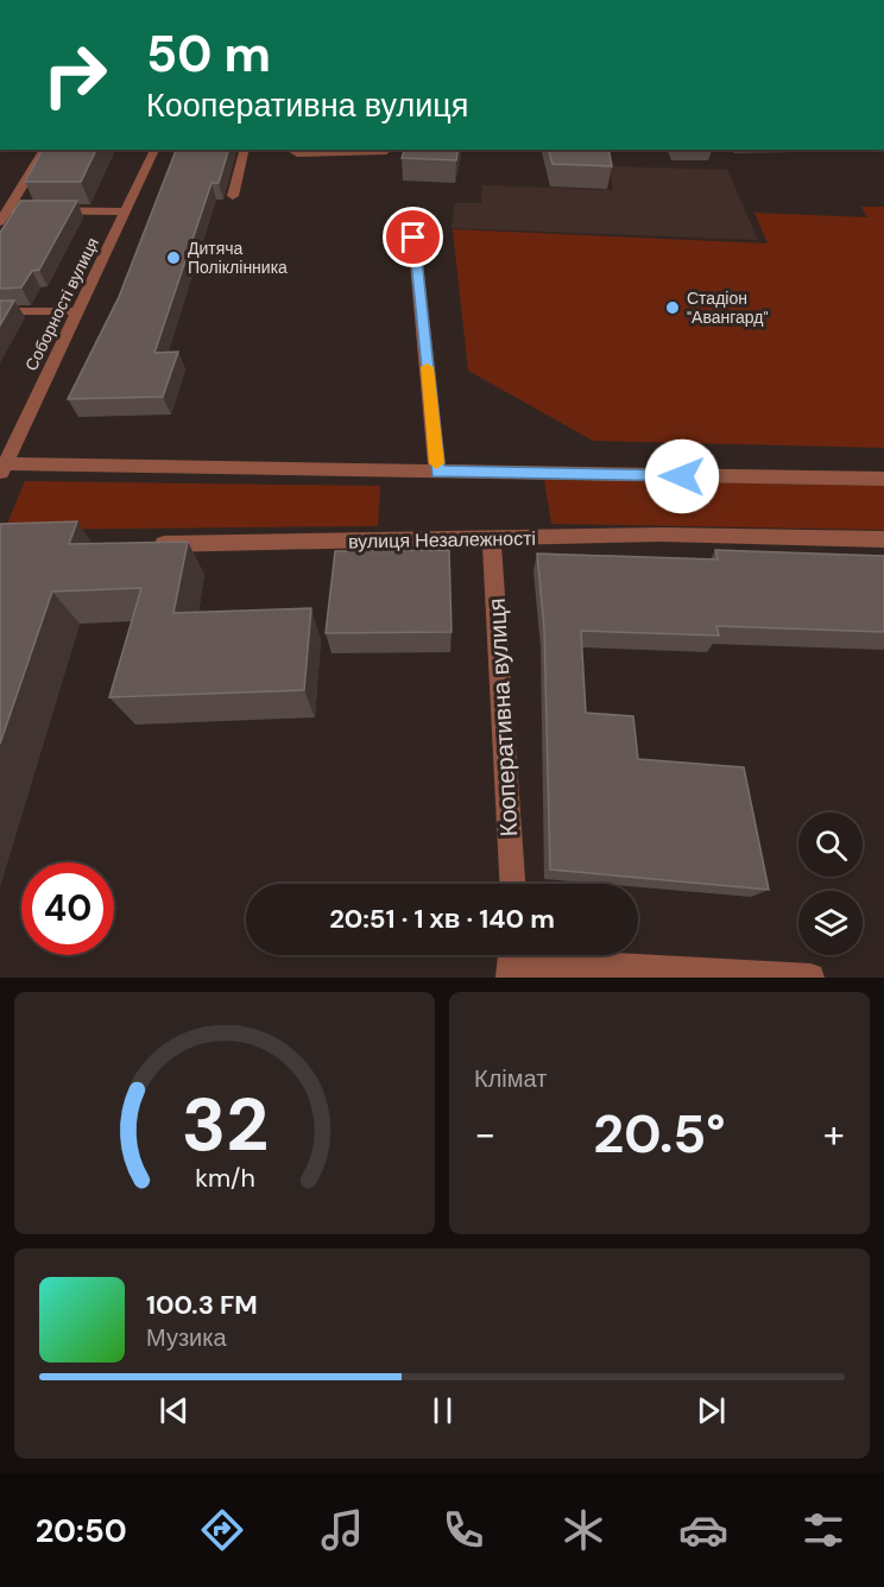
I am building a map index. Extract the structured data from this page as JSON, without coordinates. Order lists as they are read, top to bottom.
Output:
{
  "streets": {
    "street": ["Соборності вулиця", "вулиця Незалежності", "Кооперативна вулиця"]
  },
  "crossings": [
    ["вулиця Незалежності", "Кооперативна вулиця"]
  ],
  "places": ["Дитяча Поліклінника", "Стадіон \"Авангард\""],
  "page": {
    "turn": ["50 m", "Кооперативна вулиця"],
    "limit": "40",
    "trip": "20:51 · 1 хв · 140 m",
    "tile": "Клімат",
    "heat": ["−", "20.5°", "+"],
    "song": ["100.3 FM", "Музика"],
    "tabs": "20:50",
    "gauge": ["32", "km/h"]
  }
}
